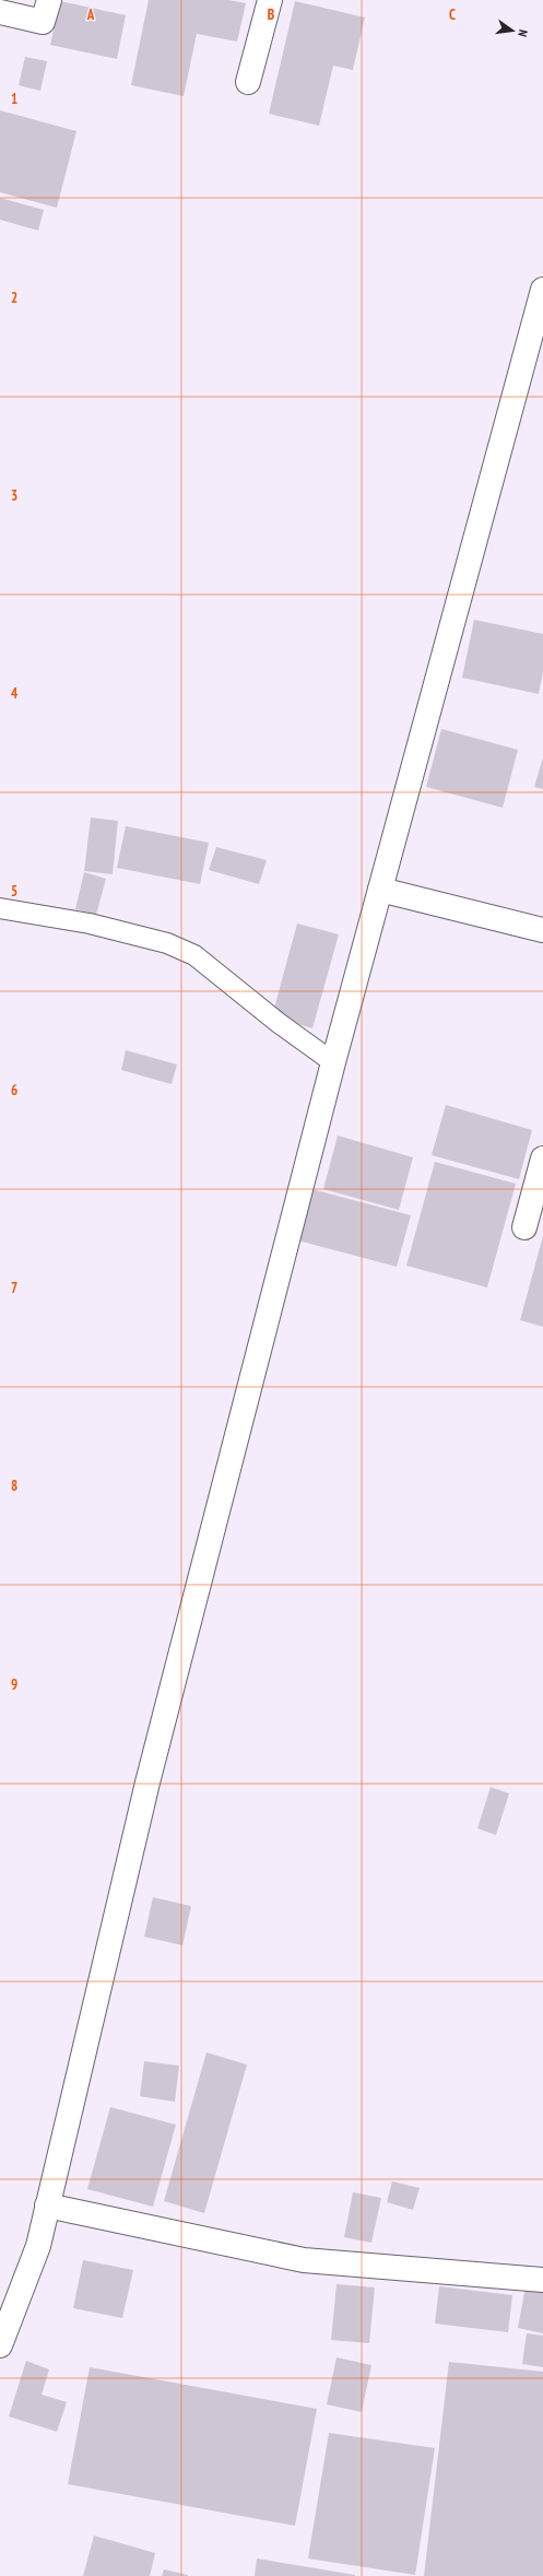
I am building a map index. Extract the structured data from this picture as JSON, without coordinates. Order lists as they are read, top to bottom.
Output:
{
  "north": "right",
  "grid": {
    "columns": ["A", "B", "C"],
    "rows": [
      "1",
      "2",
      "3",
      "4",
      "5",
      "6",
      "7",
      "8",
      "9"
    ]
  }
}
